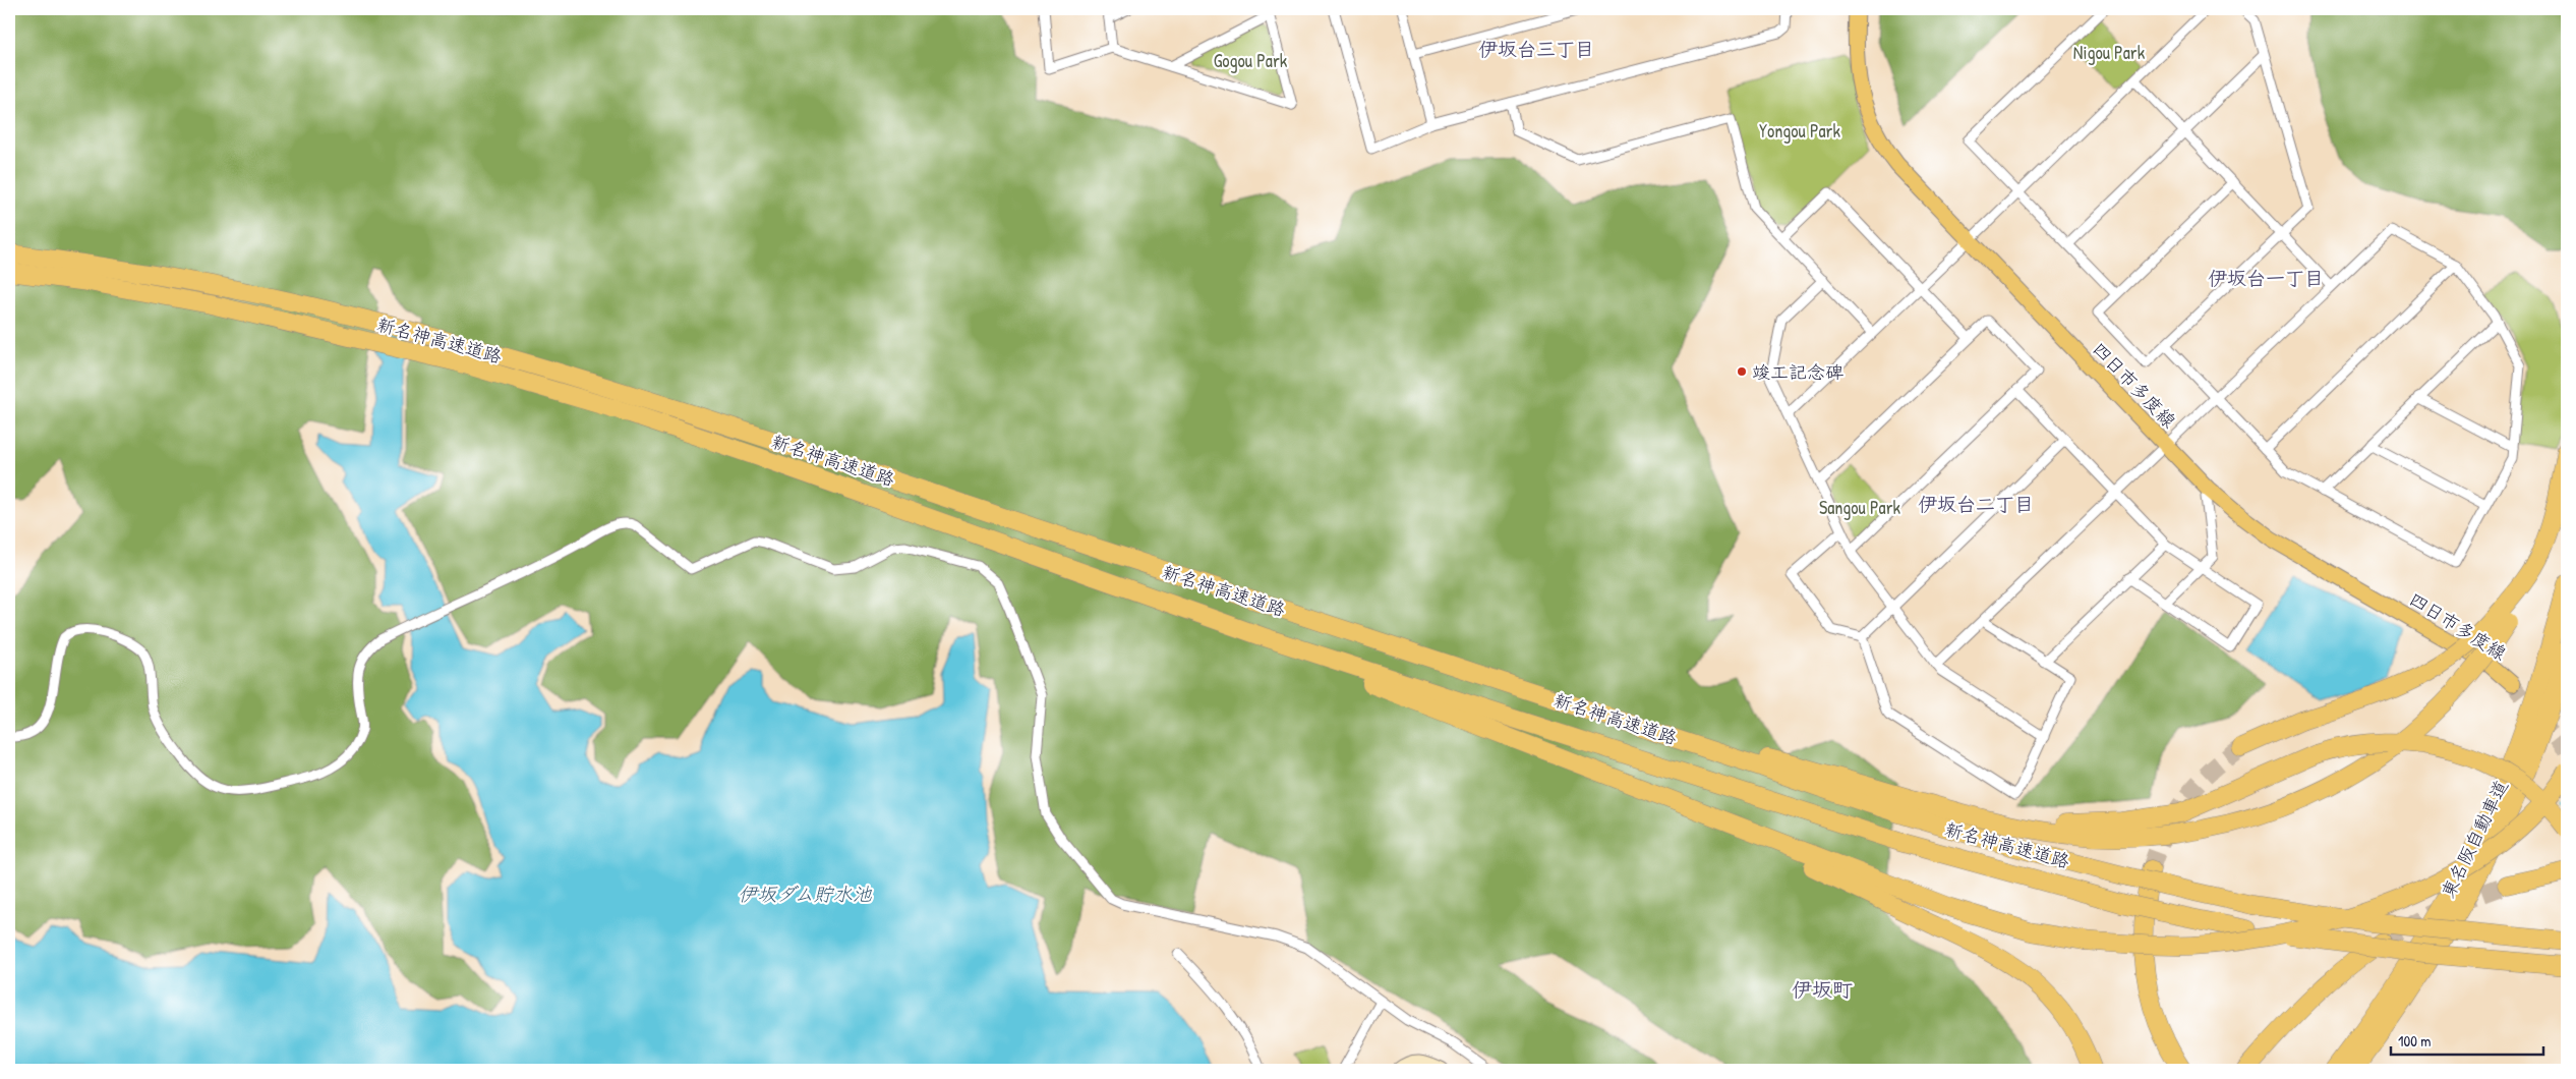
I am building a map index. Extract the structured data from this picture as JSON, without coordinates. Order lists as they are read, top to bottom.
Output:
{
  "streets": {
    "highway": ["新名神高速道路", "東名阪自動車道"],
    "main road": ["四日市多度線"]
  },
  "districts": [
    "伊坂台三丁目",
    "伊坂台一丁目",
    "伊坂台二丁目",
    "伊坂町"
  ],
  "water": ["伊坂ダム貯水池"],
  "parks": [
    "Nigou Park",
    "Gogou Park",
    "Yongou Park",
    "Sangou Park"
  ],
  "places": ["竣工記念碑"],
  "scale_bar": "100 m"
}
